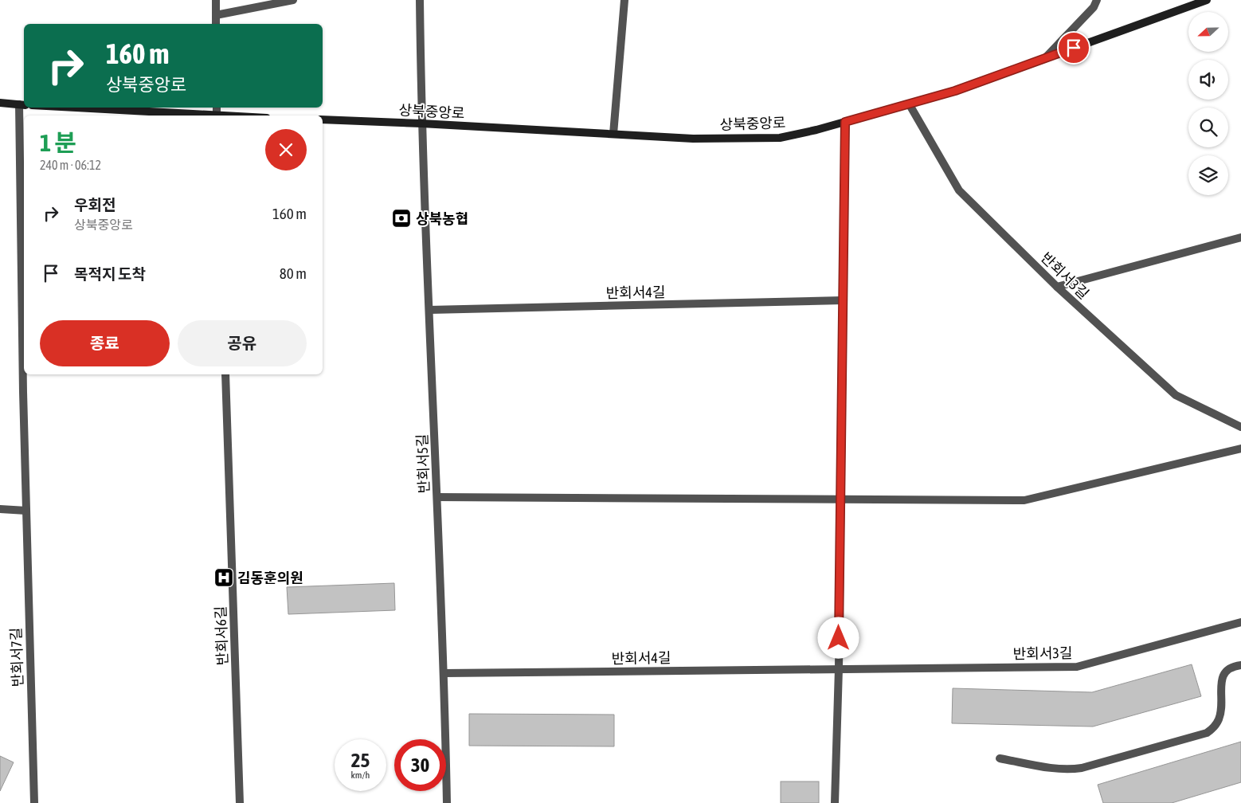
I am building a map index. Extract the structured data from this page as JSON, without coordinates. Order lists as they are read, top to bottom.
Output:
{
  "streets": {
    "main road": ["상북중앙로"],
    "street": [
      "반회서3길",
      "반회서4길",
      "반회서5길",
      "반회서6길",
      "반회서7길"
    ]
  },
  "crossings": [
    ["상북중앙로", "반회서3길"],
    ["상북중앙로", "반회서5길"],
    ["반회서3길", "반회서4길"],
    ["반회서4길", "반회서5길"]
  ],
  "places": {
    "bank": ["상북농협"],
    "hospital": ["김동훈의원"]
  },
  "north": "left",
  "page": {
    "turn": ["160 m", "상북중앙로"],
    "heading": ["1 분", "240 m · 06:12"],
    "list": [
      {
        "name": "우회전",
        "note": "상북중앙로",
        "value": "160 m"
      },
      {
        "name": "목적지 도착",
        "value": "80 m"
      }
    ],
    "buttons": ["종료", "공유"],
    "speed": "25 km/h",
    "limit": "30"
  }
}
